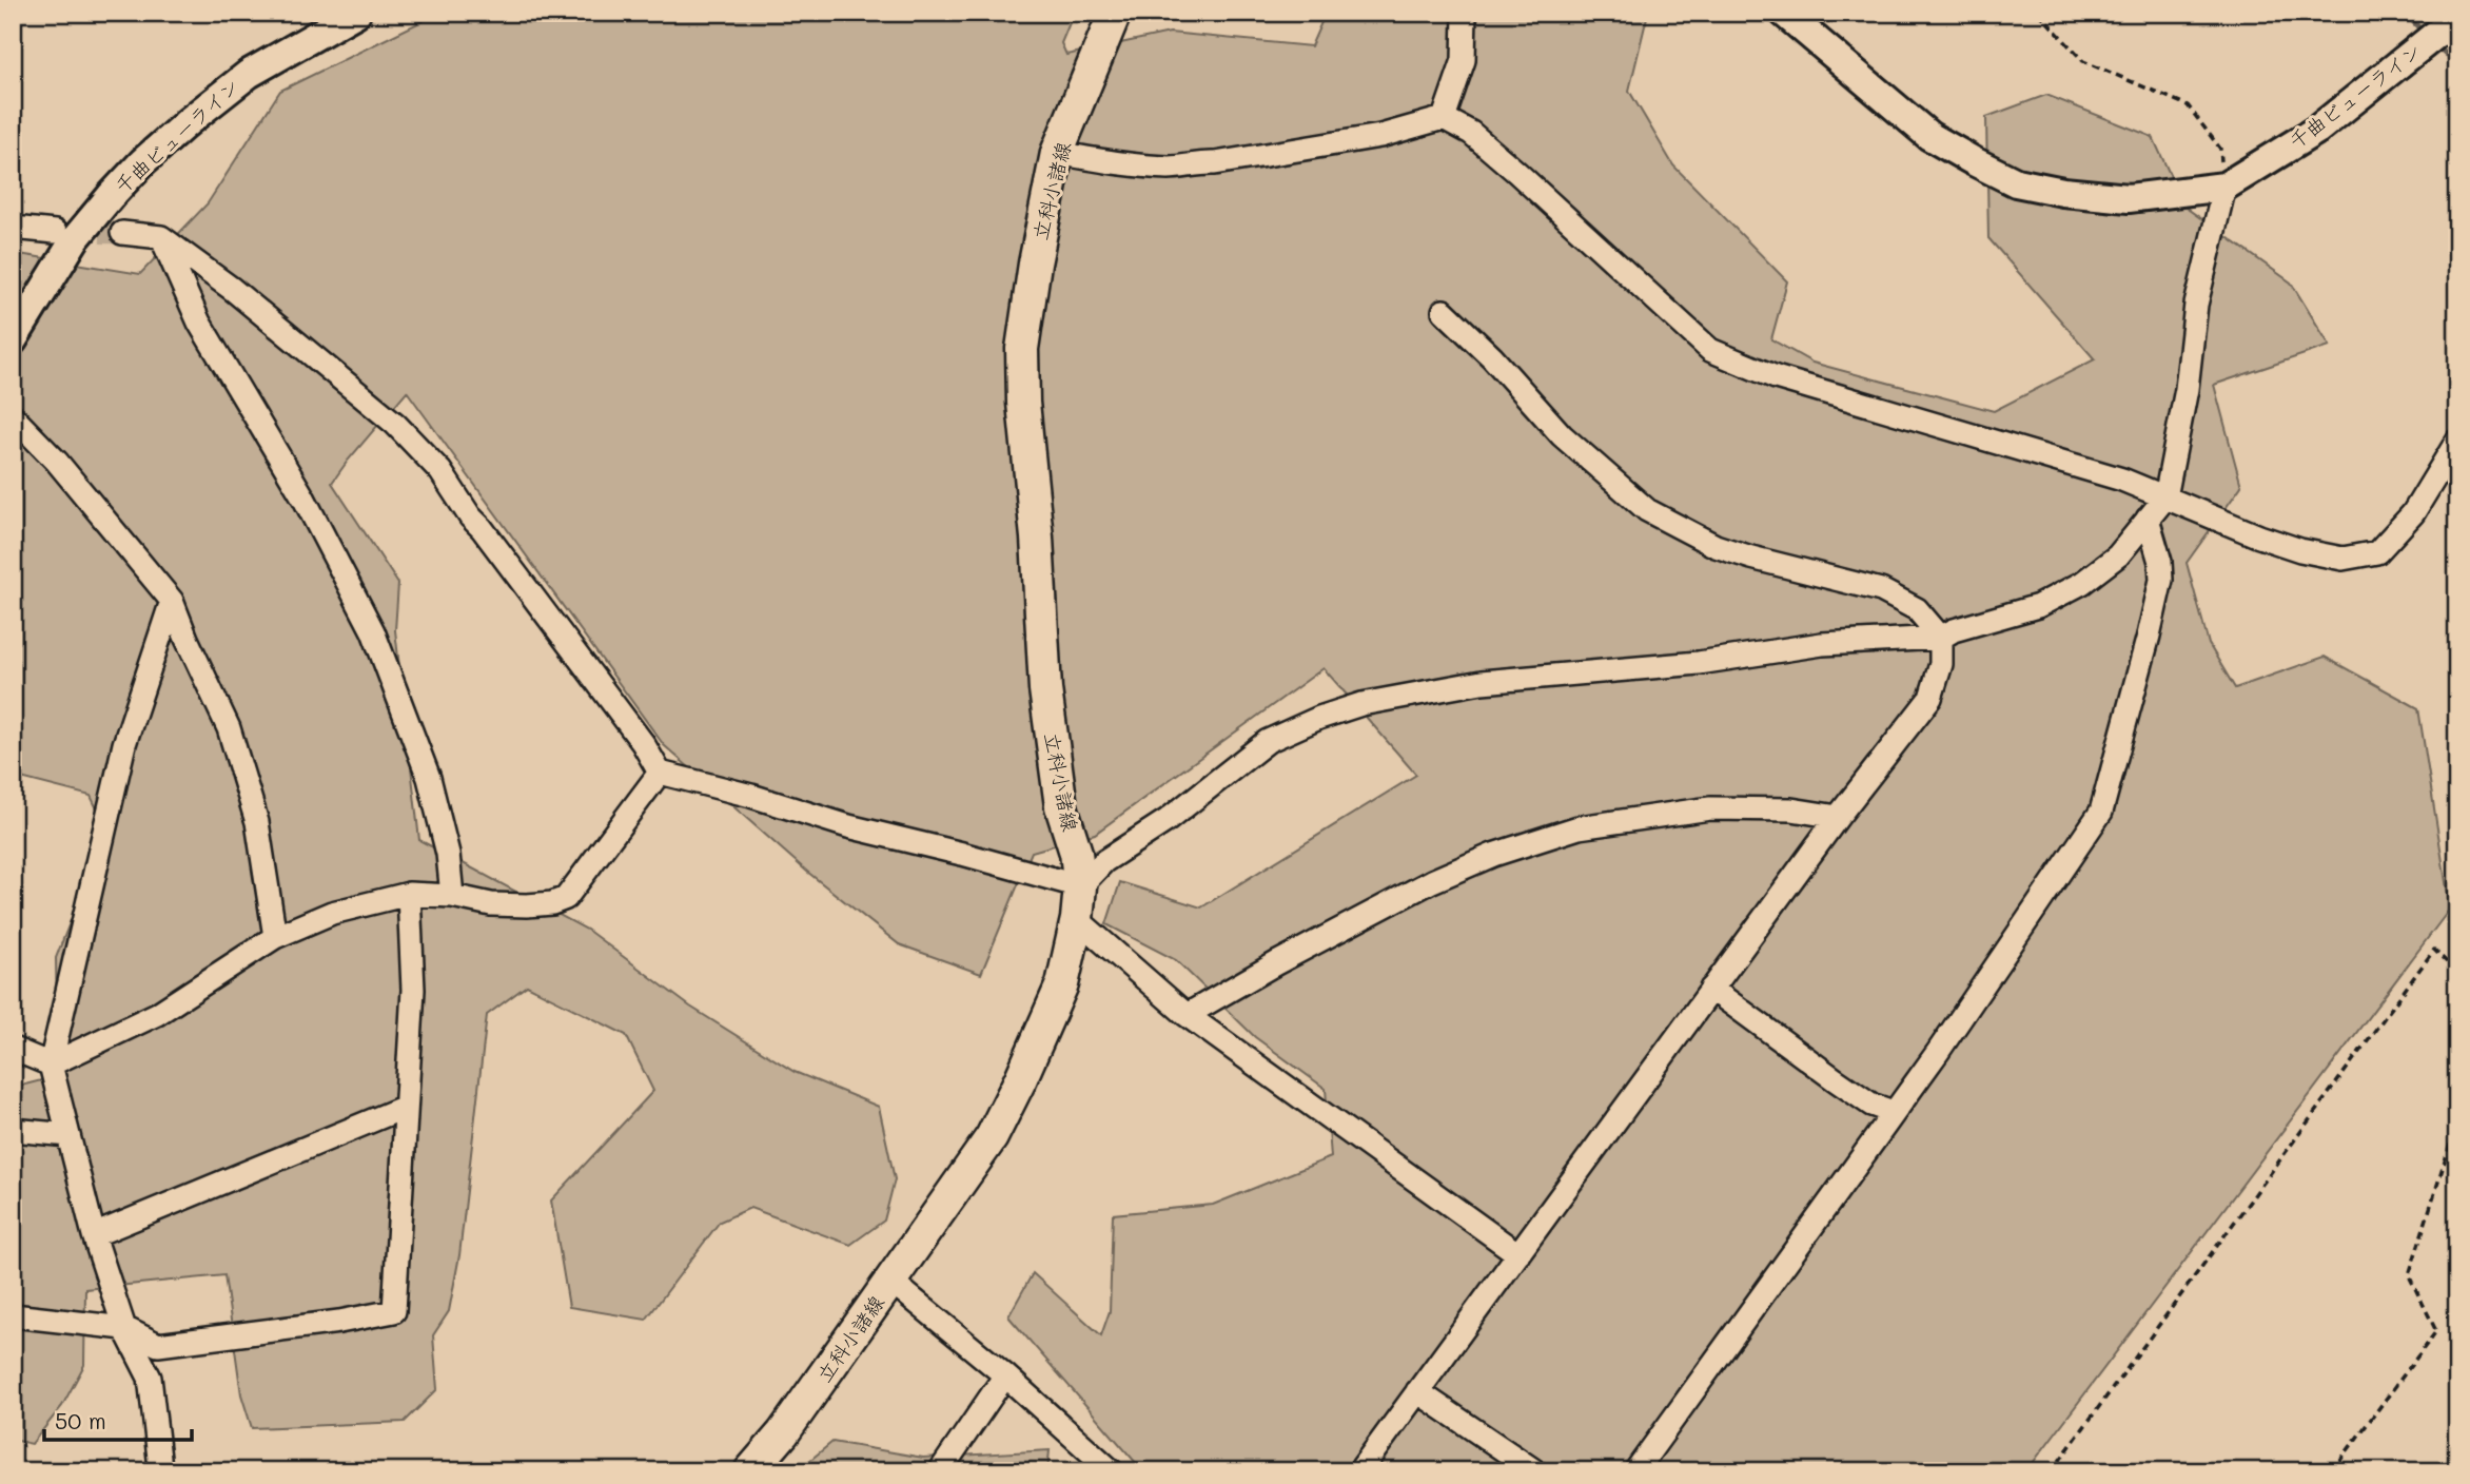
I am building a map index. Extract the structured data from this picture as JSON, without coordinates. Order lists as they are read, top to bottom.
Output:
{
  "streets": {
    "main road": ["立科小諸線"],
    "street": ["千曲ビューライン"]
  },
  "scale_bar": "50 m"
}
